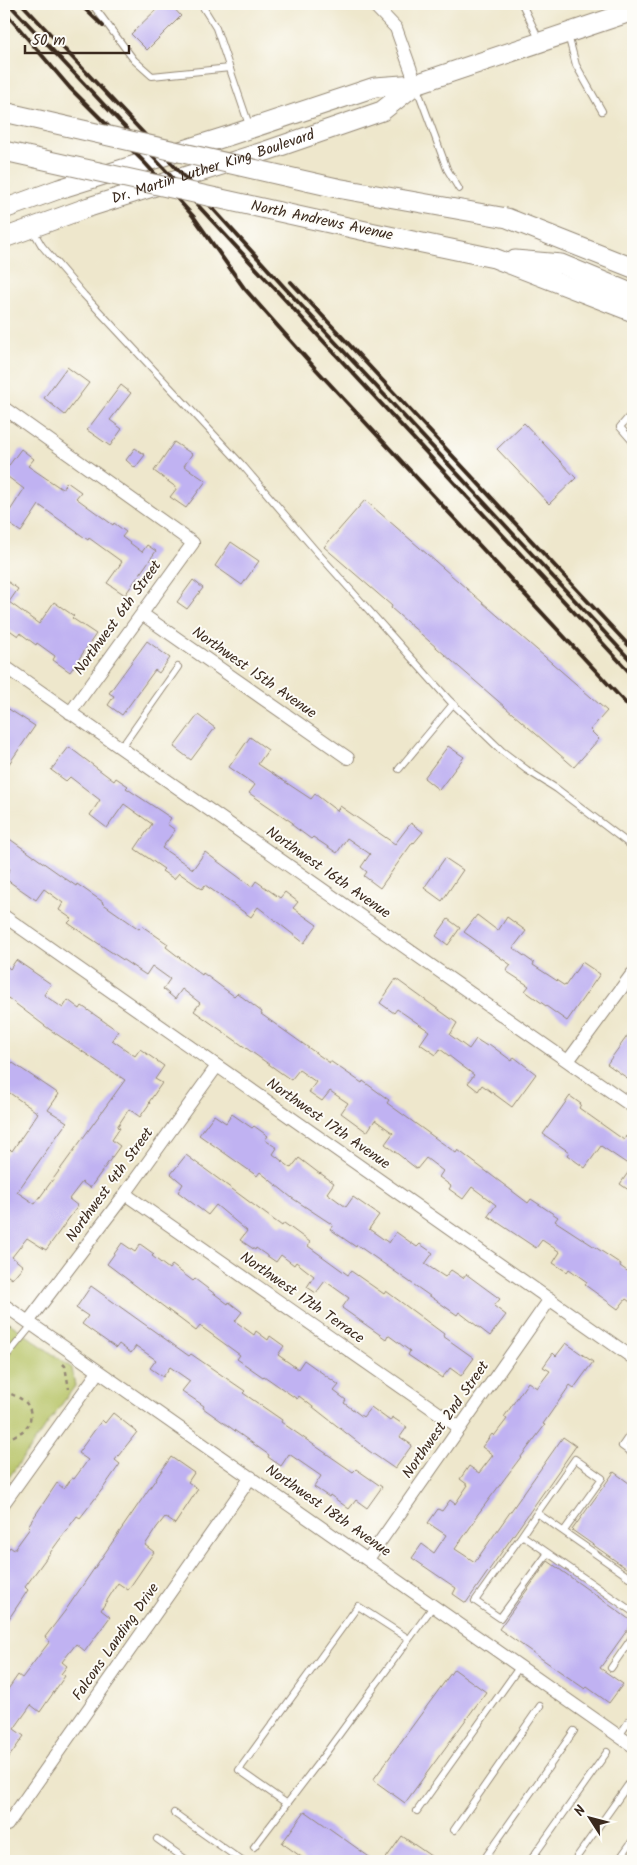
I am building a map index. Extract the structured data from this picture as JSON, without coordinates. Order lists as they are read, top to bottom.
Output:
{
  "streets": {
    "main road": ["Dr. Martin Luther King Boulevard", "North Andrews Avenue"],
    "street": [
      "Northwest 6th Street",
      "Northwest 15th Avenue",
      "Northwest 16th Avenue",
      "Northwest 17th Avenue",
      "Northwest 4th Street",
      "Northwest 17th Terrace",
      "Northwest 2nd Street",
      "Northwest 18th Avenue",
      "Falcons Landing Drive"
    ]
  },
  "crossings": [
    ["Northwest 6th Street", "Northwest 15th Avenue"],
    ["Northwest 6th Street", "Northwest 16th Avenue"],
    ["Northwest 17th Avenue", "Northwest 4th Street"],
    ["Northwest 17th Avenue", "Northwest 2nd Street"],
    ["Northwest 4th Street", "Northwest 17th Terrace"],
    ["Northwest 4th Street", "Northwest 18th Avenue"],
    ["Northwest 17th Terrace", "Northwest 2nd Street"],
    ["Northwest 2nd Street", "Northwest 18th Avenue"],
    ["Northwest 18th Avenue", "Falcons Landing Drive"]
  ],
  "scale_bar": "50 m",
  "north": "top left"
}
